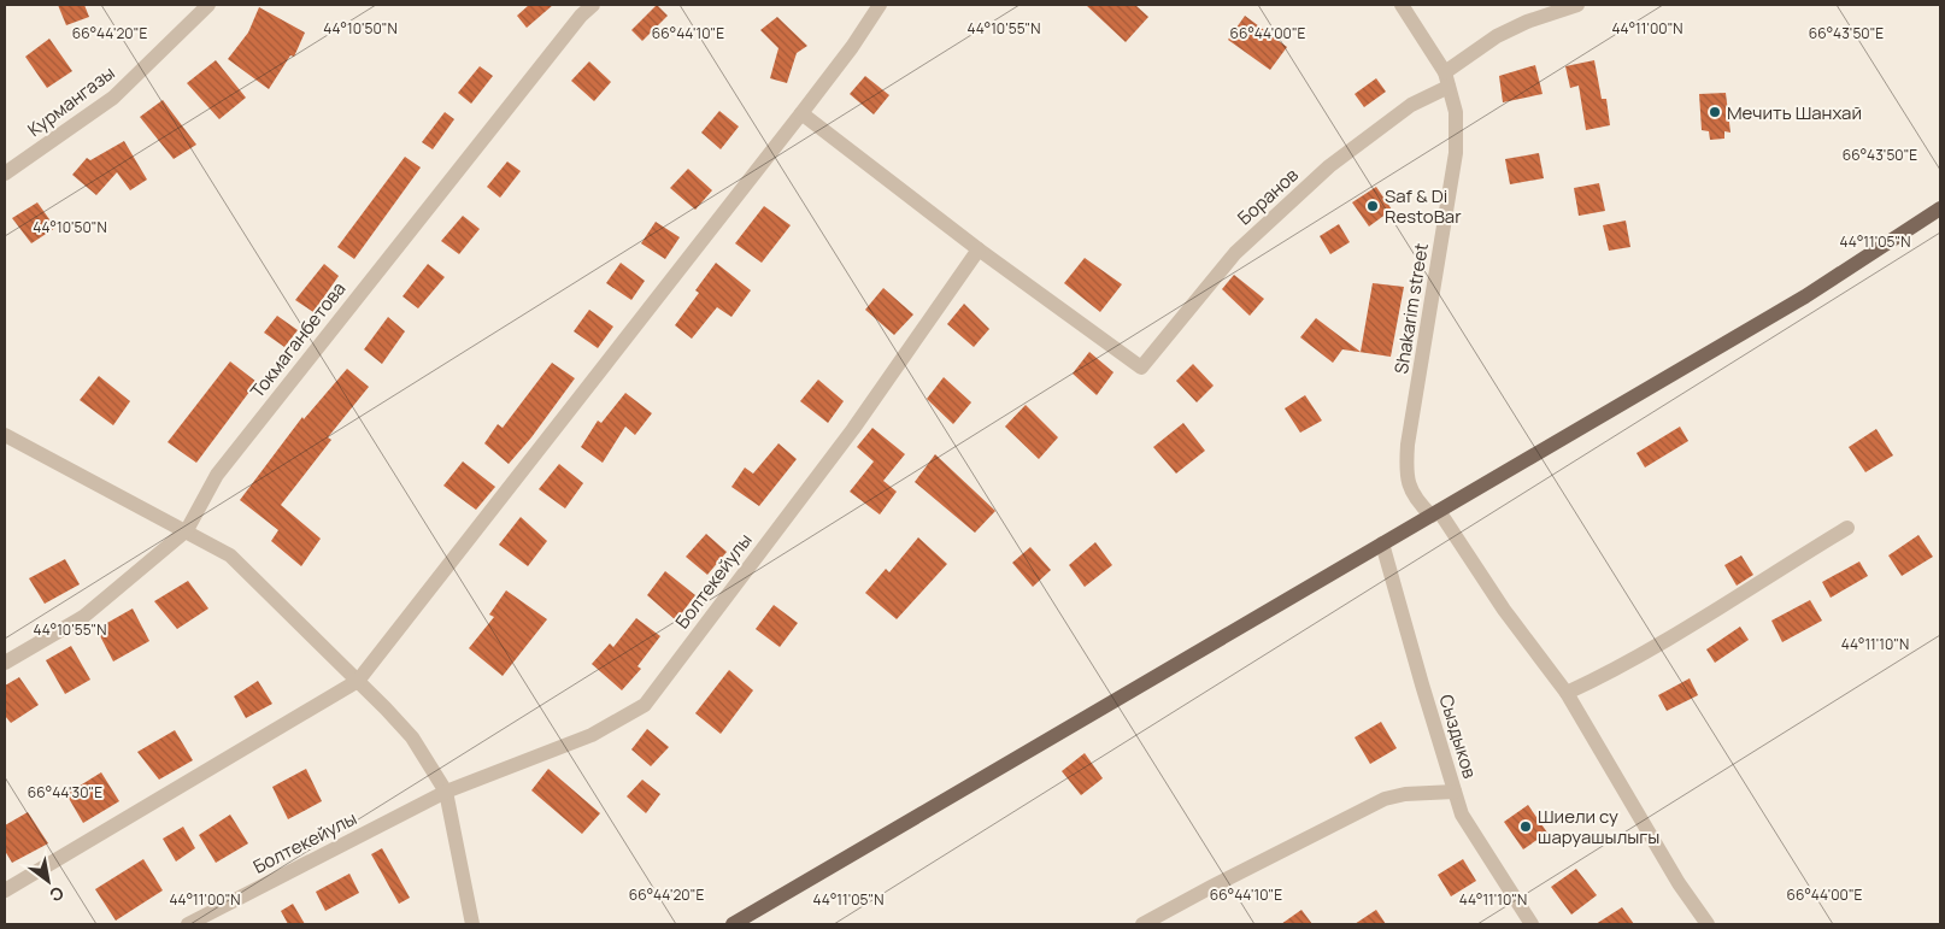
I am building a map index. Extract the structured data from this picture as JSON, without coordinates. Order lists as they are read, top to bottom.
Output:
{
  "streets": {
    "street": [
      "Курмангазы",
      "Боранов",
      "Shakarim street",
      "Токмаганбетова",
      "Болтекейулы",
      "Сыздыков"
    ]
  },
  "crossings": [
    ["Боранов", "Shakarim street"],
    ["Боранов", "Болтекейулы"]
  ],
  "places": ["Мечить Шанхай", "Saf & Di RestoBar", "Шиели су шаруашылыгы"],
  "north": "bottom right",
  "coordinates": [
    "44°10'50\"N",
    "44°11'00\"N",
    "44°10'55\"N",
    "66°43'50\"E",
    "66°44'20\"E",
    "66°44'10\"E",
    "66°44'00\"E",
    "44°11'05\"N",
    "44°11'10\"N",
    "66°44'30\"E"
  ]
}
